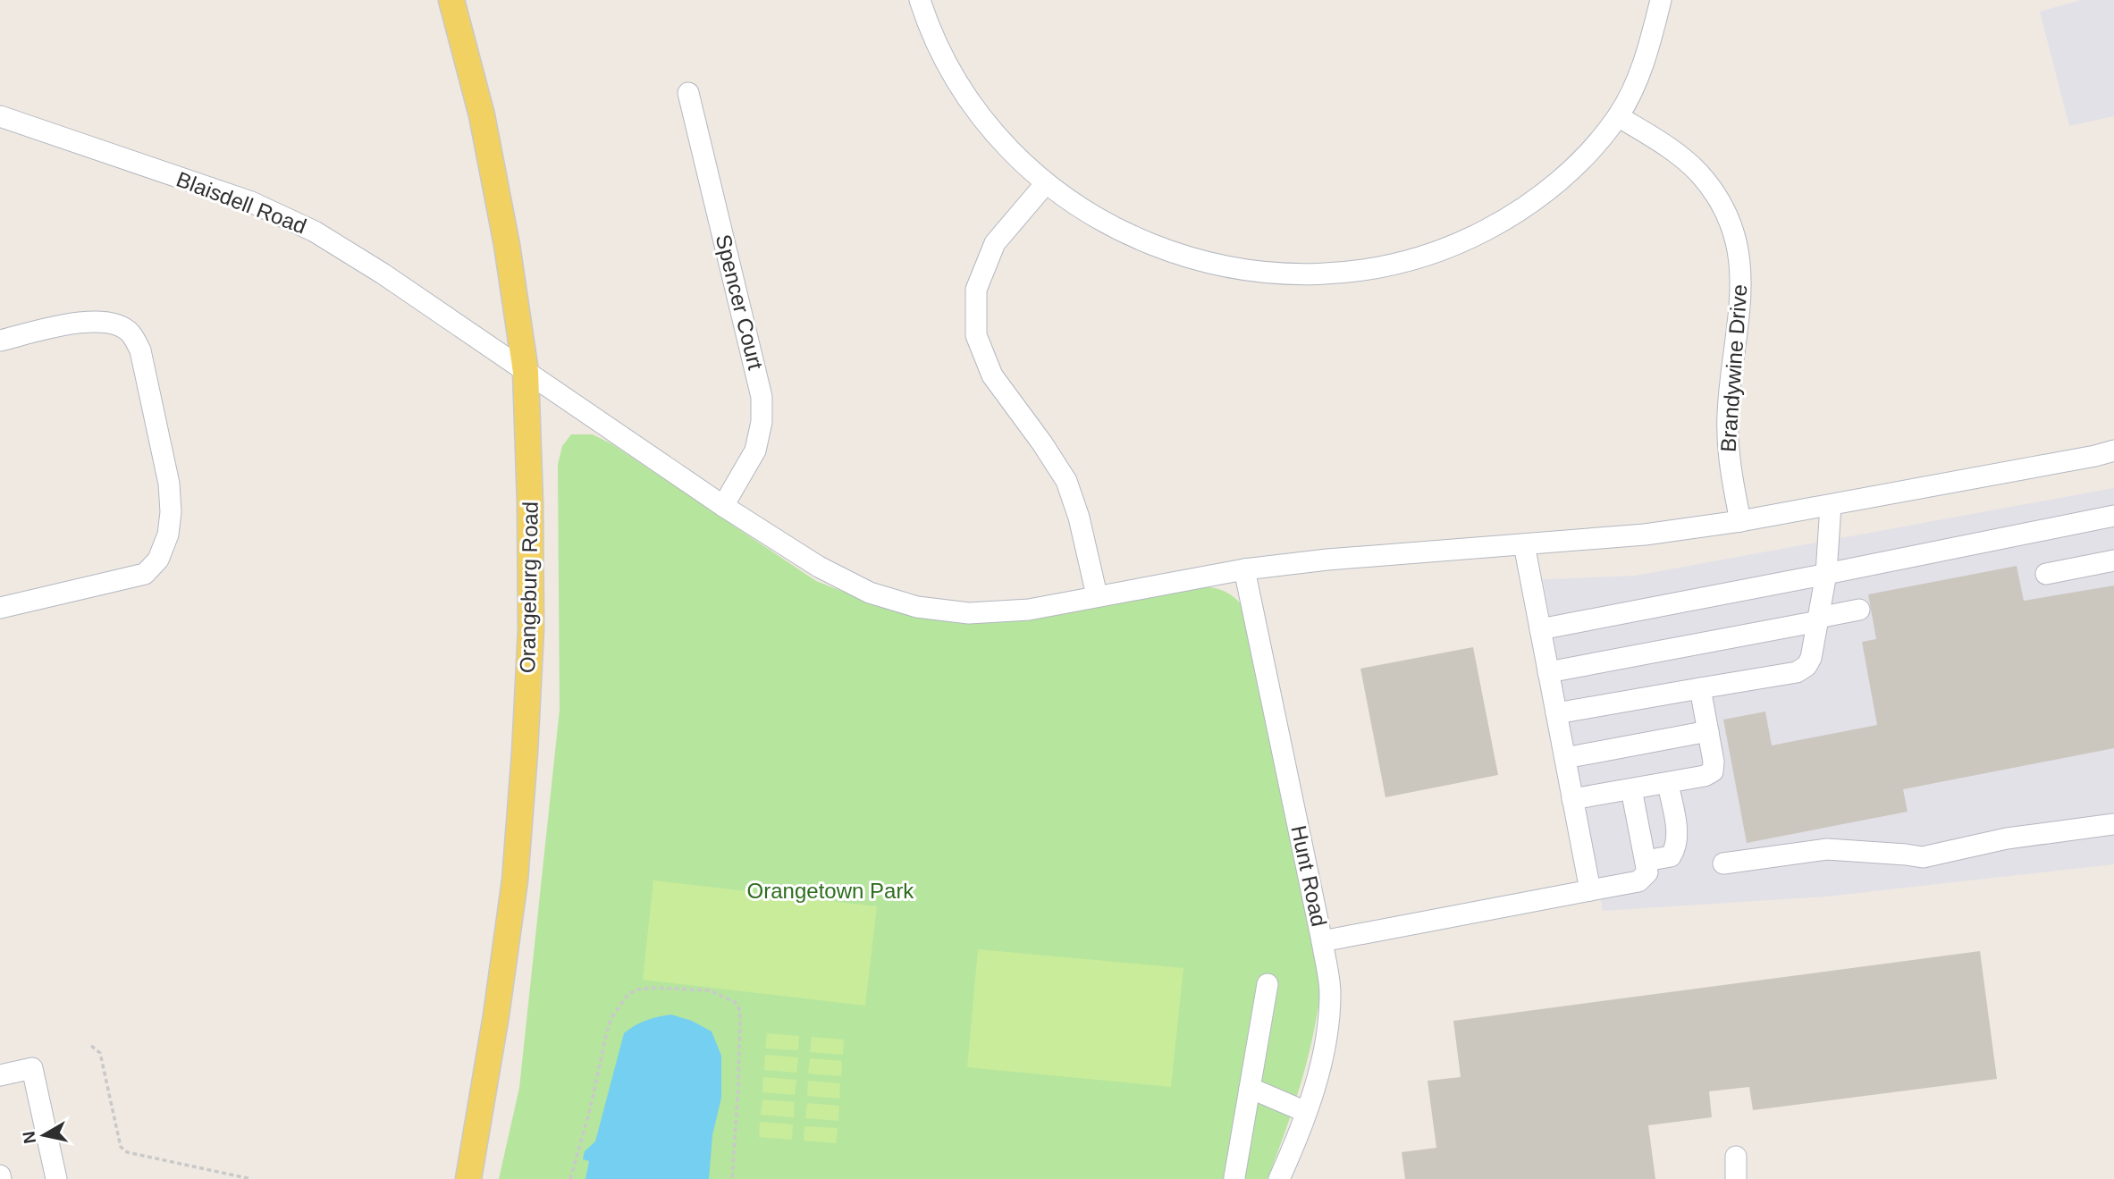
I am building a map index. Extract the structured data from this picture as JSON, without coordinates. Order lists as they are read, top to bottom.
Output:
{
  "streets": {
    "main road": ["Orangeburg Road"],
    "street": [
      "Blaisdell Road",
      "Spencer Court",
      "Brandywine Drive",
      "Hunt Road"
    ]
  },
  "crossings": [
    ["Blaisdell Road", "Spencer Court"],
    ["Blaisdell Road", "Brandywine Drive"],
    ["Blaisdell Road", "Orangeburg Road"],
    ["Blaisdell Road", "Hunt Road"]
  ],
  "parks": ["Orangetown Park"],
  "north": "left"
}
